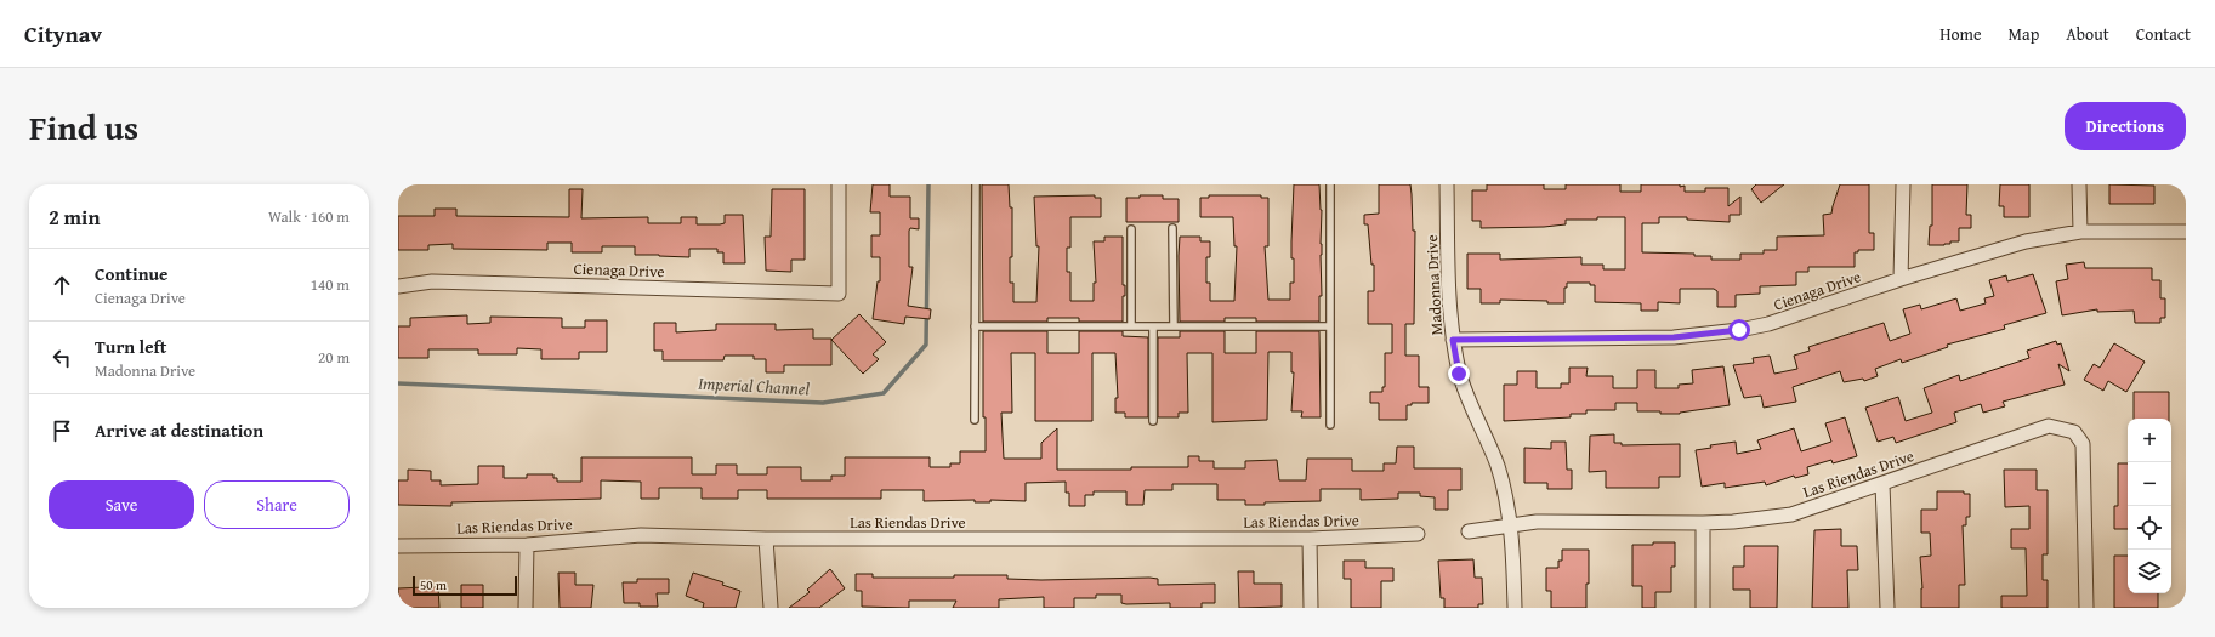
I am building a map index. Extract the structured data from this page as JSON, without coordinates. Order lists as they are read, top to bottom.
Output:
{
  "streets": {
    "street": ["Cienaga Drive", "Madonna Drive", "Las Riendas Drive"]
  },
  "crossings": [
    ["Cienaga Drive", "Madonna Drive"],
    ["Madonna Drive", "Las Riendas Drive"]
  ],
  "water": ["Imperial Channel"],
  "scale_bar": "50 m",
  "page": {
    "header": "Citynav",
    "nav": [
      "Home",
      "Map",
      "About",
      "Contact"
    ],
    "title": "Find us",
    "buttons": [
      "Directions",
      ["Save", "Share"]
    ],
    "heading": ["2 min", "Walk · 160 m"],
    "list": [
      ["Continue", "Cienaga Drive", "140 m"],
      ["Turn left", "Madonna Drive", "20 m"],
      "Arrive at destination"
    ],
    "map_buttons": ["+", "−"],
    "scale": "50 m"
  }
}
